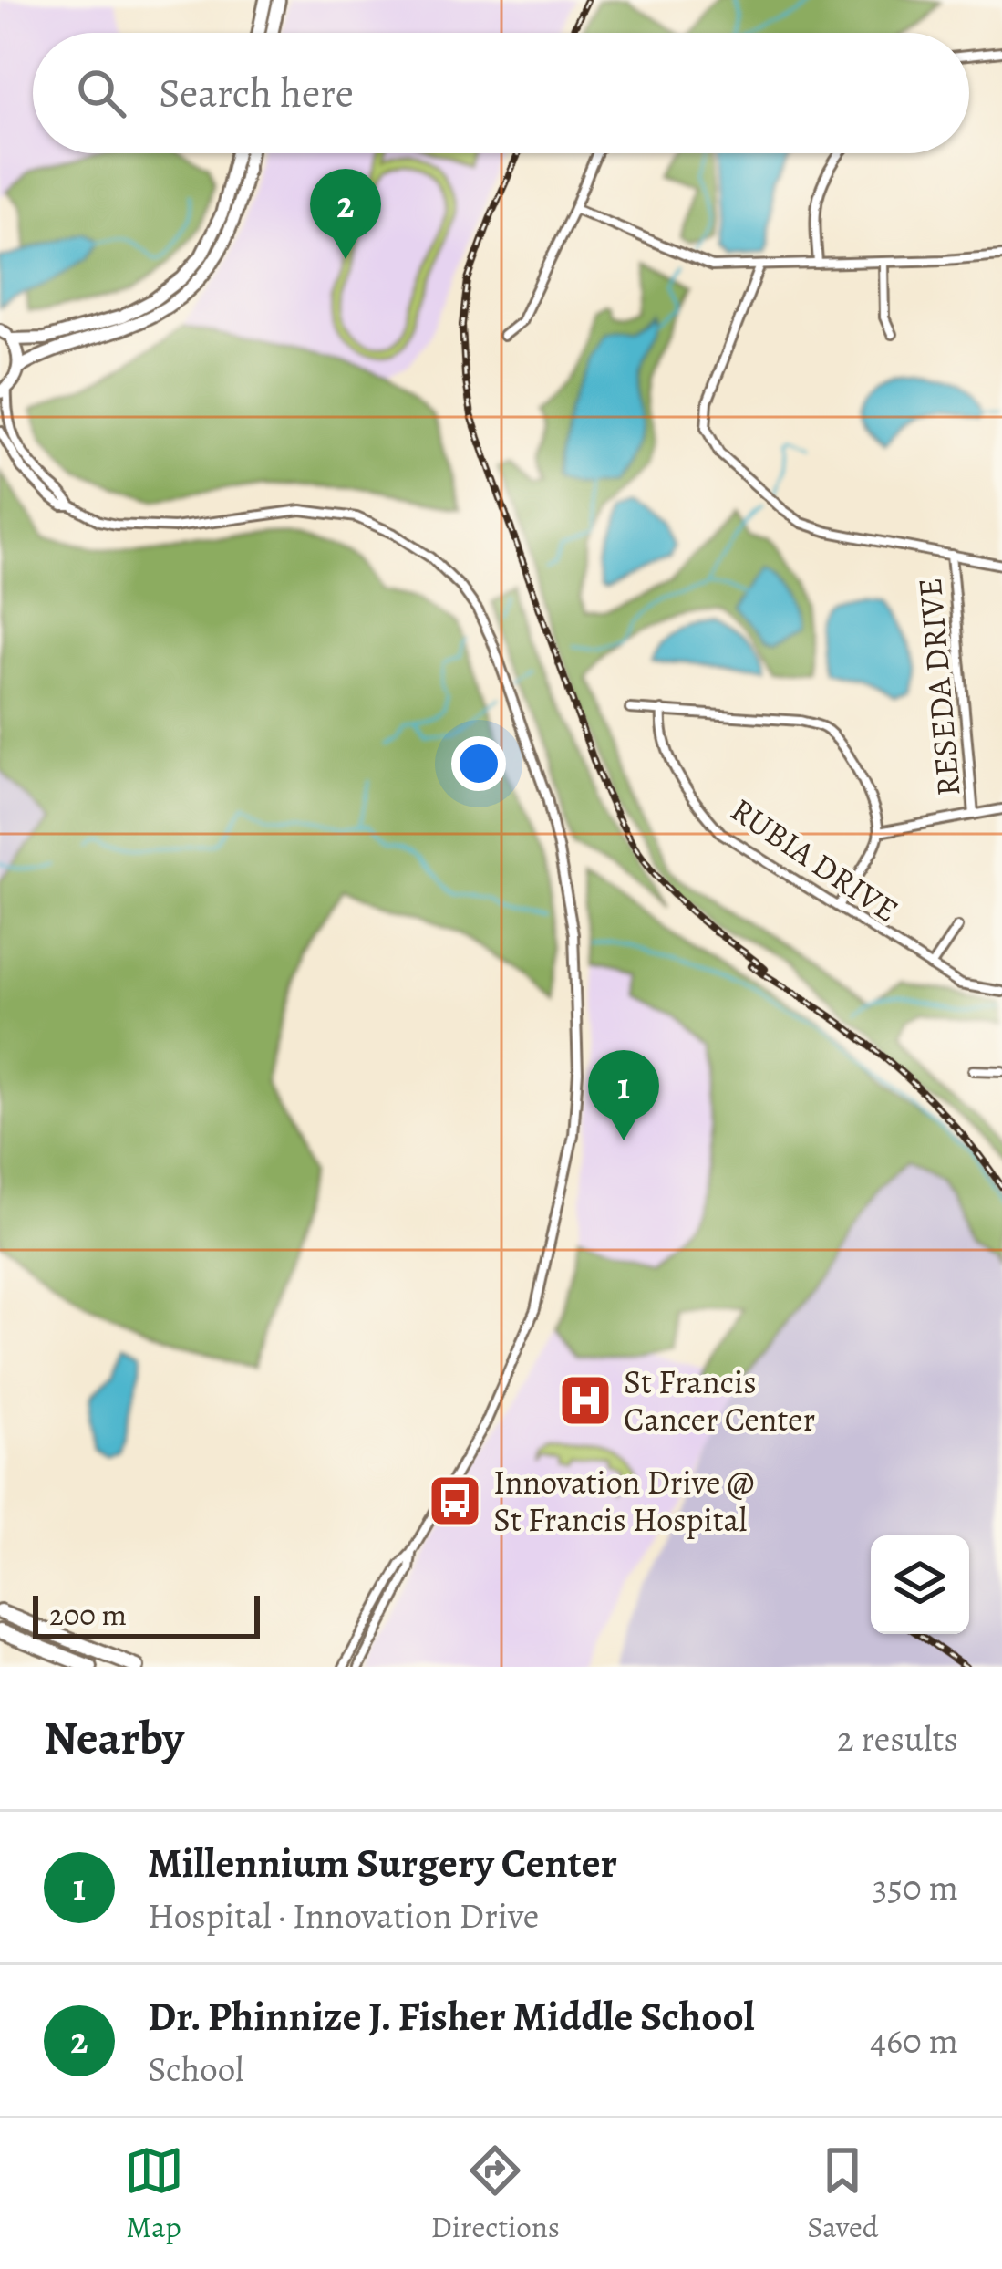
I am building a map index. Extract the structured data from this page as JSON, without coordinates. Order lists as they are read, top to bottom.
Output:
{
  "streets": {
    "street": ["RESEDA DRIVE", "RUBIA DRIVE"]
  },
  "places": {
    "hospital": ["St Francis Cancer Center"],
    "bus stop": ["Innovation Drive @ St Francis Hospital"]
  },
  "scale_bar": "200 m",
  "page": {
    "search": "Search here",
    "pins": ["2", "1"],
    "scale": "200 m",
    "heading": ["Nearby", "2 results"],
    "list": [
      {
        "mark": "1",
        "name": "Millennium Surgery Center",
        "note": "Hospital · Innovation Drive",
        "value": "350 m"
      },
      {
        "mark": "2",
        "name": "Dr. Phinnize J. Fisher Middle School",
        "note": "School",
        "value": "460 m"
      }
    ],
    "nav": ["Map", "Directions", "Saved"]
  }
}
